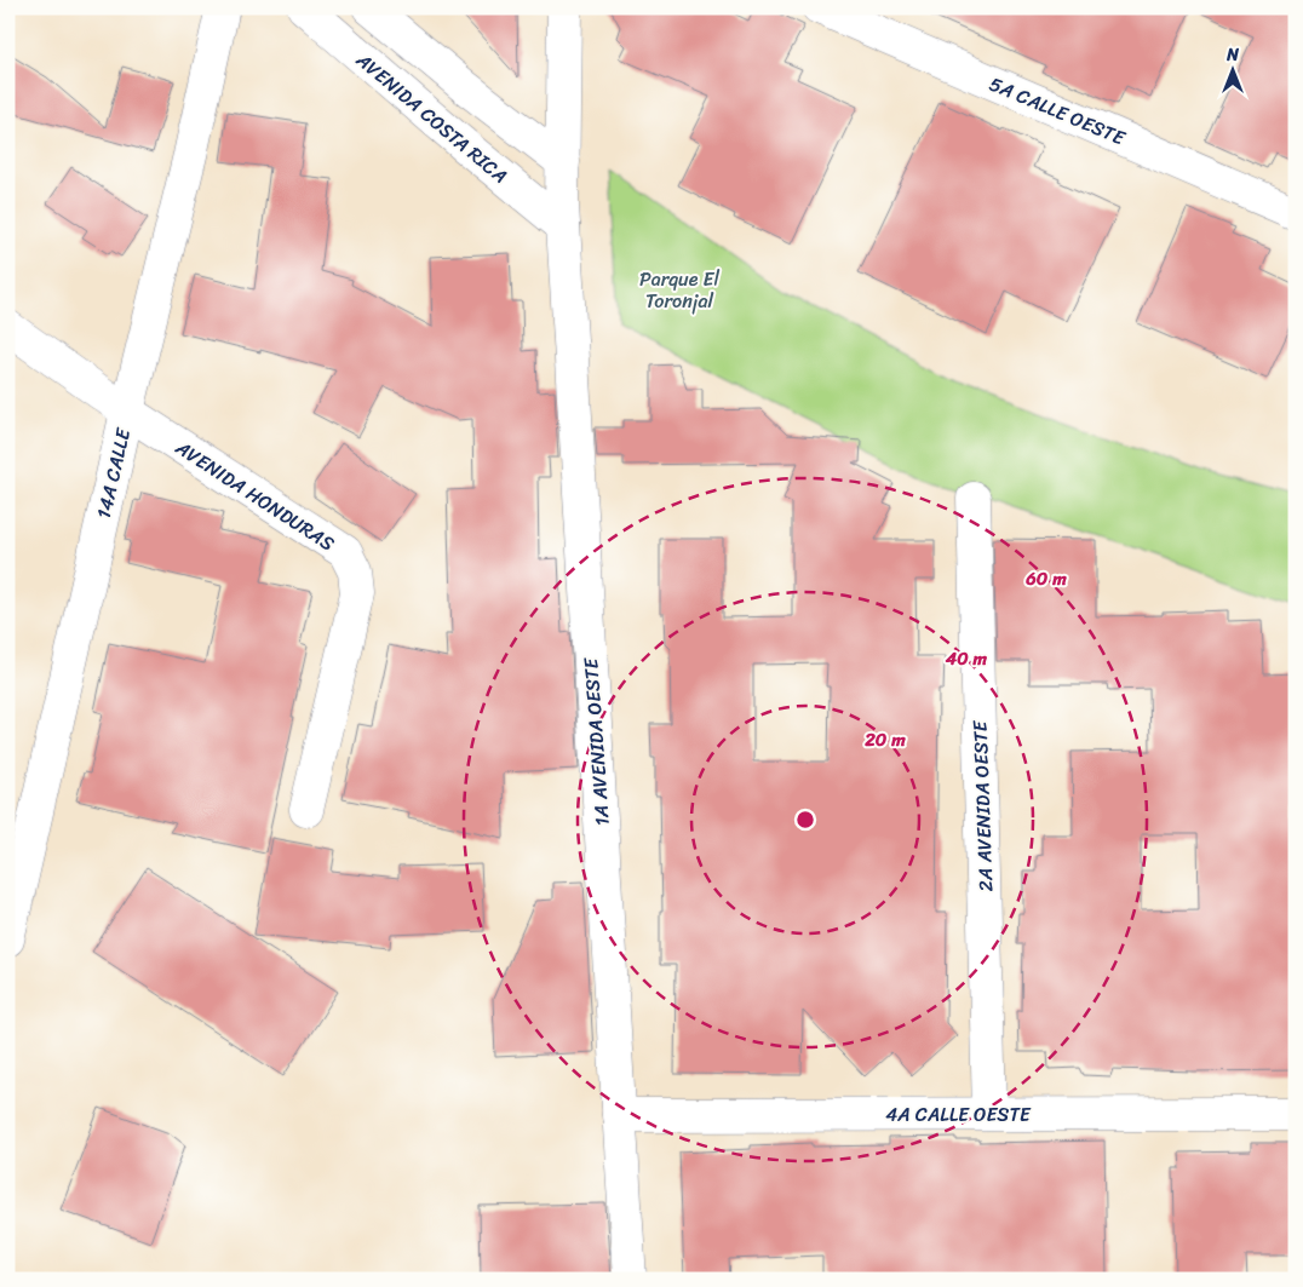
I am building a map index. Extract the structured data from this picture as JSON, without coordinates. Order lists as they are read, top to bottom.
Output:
{
  "streets": {
    "street": [
      "5A CALLE OESTE",
      "AVENIDA COSTA RICA",
      "14A CALLE",
      "AVENIDA HONDURAS",
      "1A AVENIDA OESTE",
      "2A AVENIDA OESTE",
      "4A CALLE OESTE"
    ]
  },
  "crossings": [
    ["AVENIDA COSTA RICA", "1A AVENIDA OESTE"],
    ["14A CALLE", "AVENIDA HONDURAS"],
    ["1A AVENIDA OESTE", "4A CALLE OESTE"],
    ["2A AVENIDA OESTE", "4A CALLE OESTE"]
  ],
  "parks": ["Parque El Toronjal"],
  "north": "top",
  "rings": ["60 m", "40 m", "20 m"]
}
